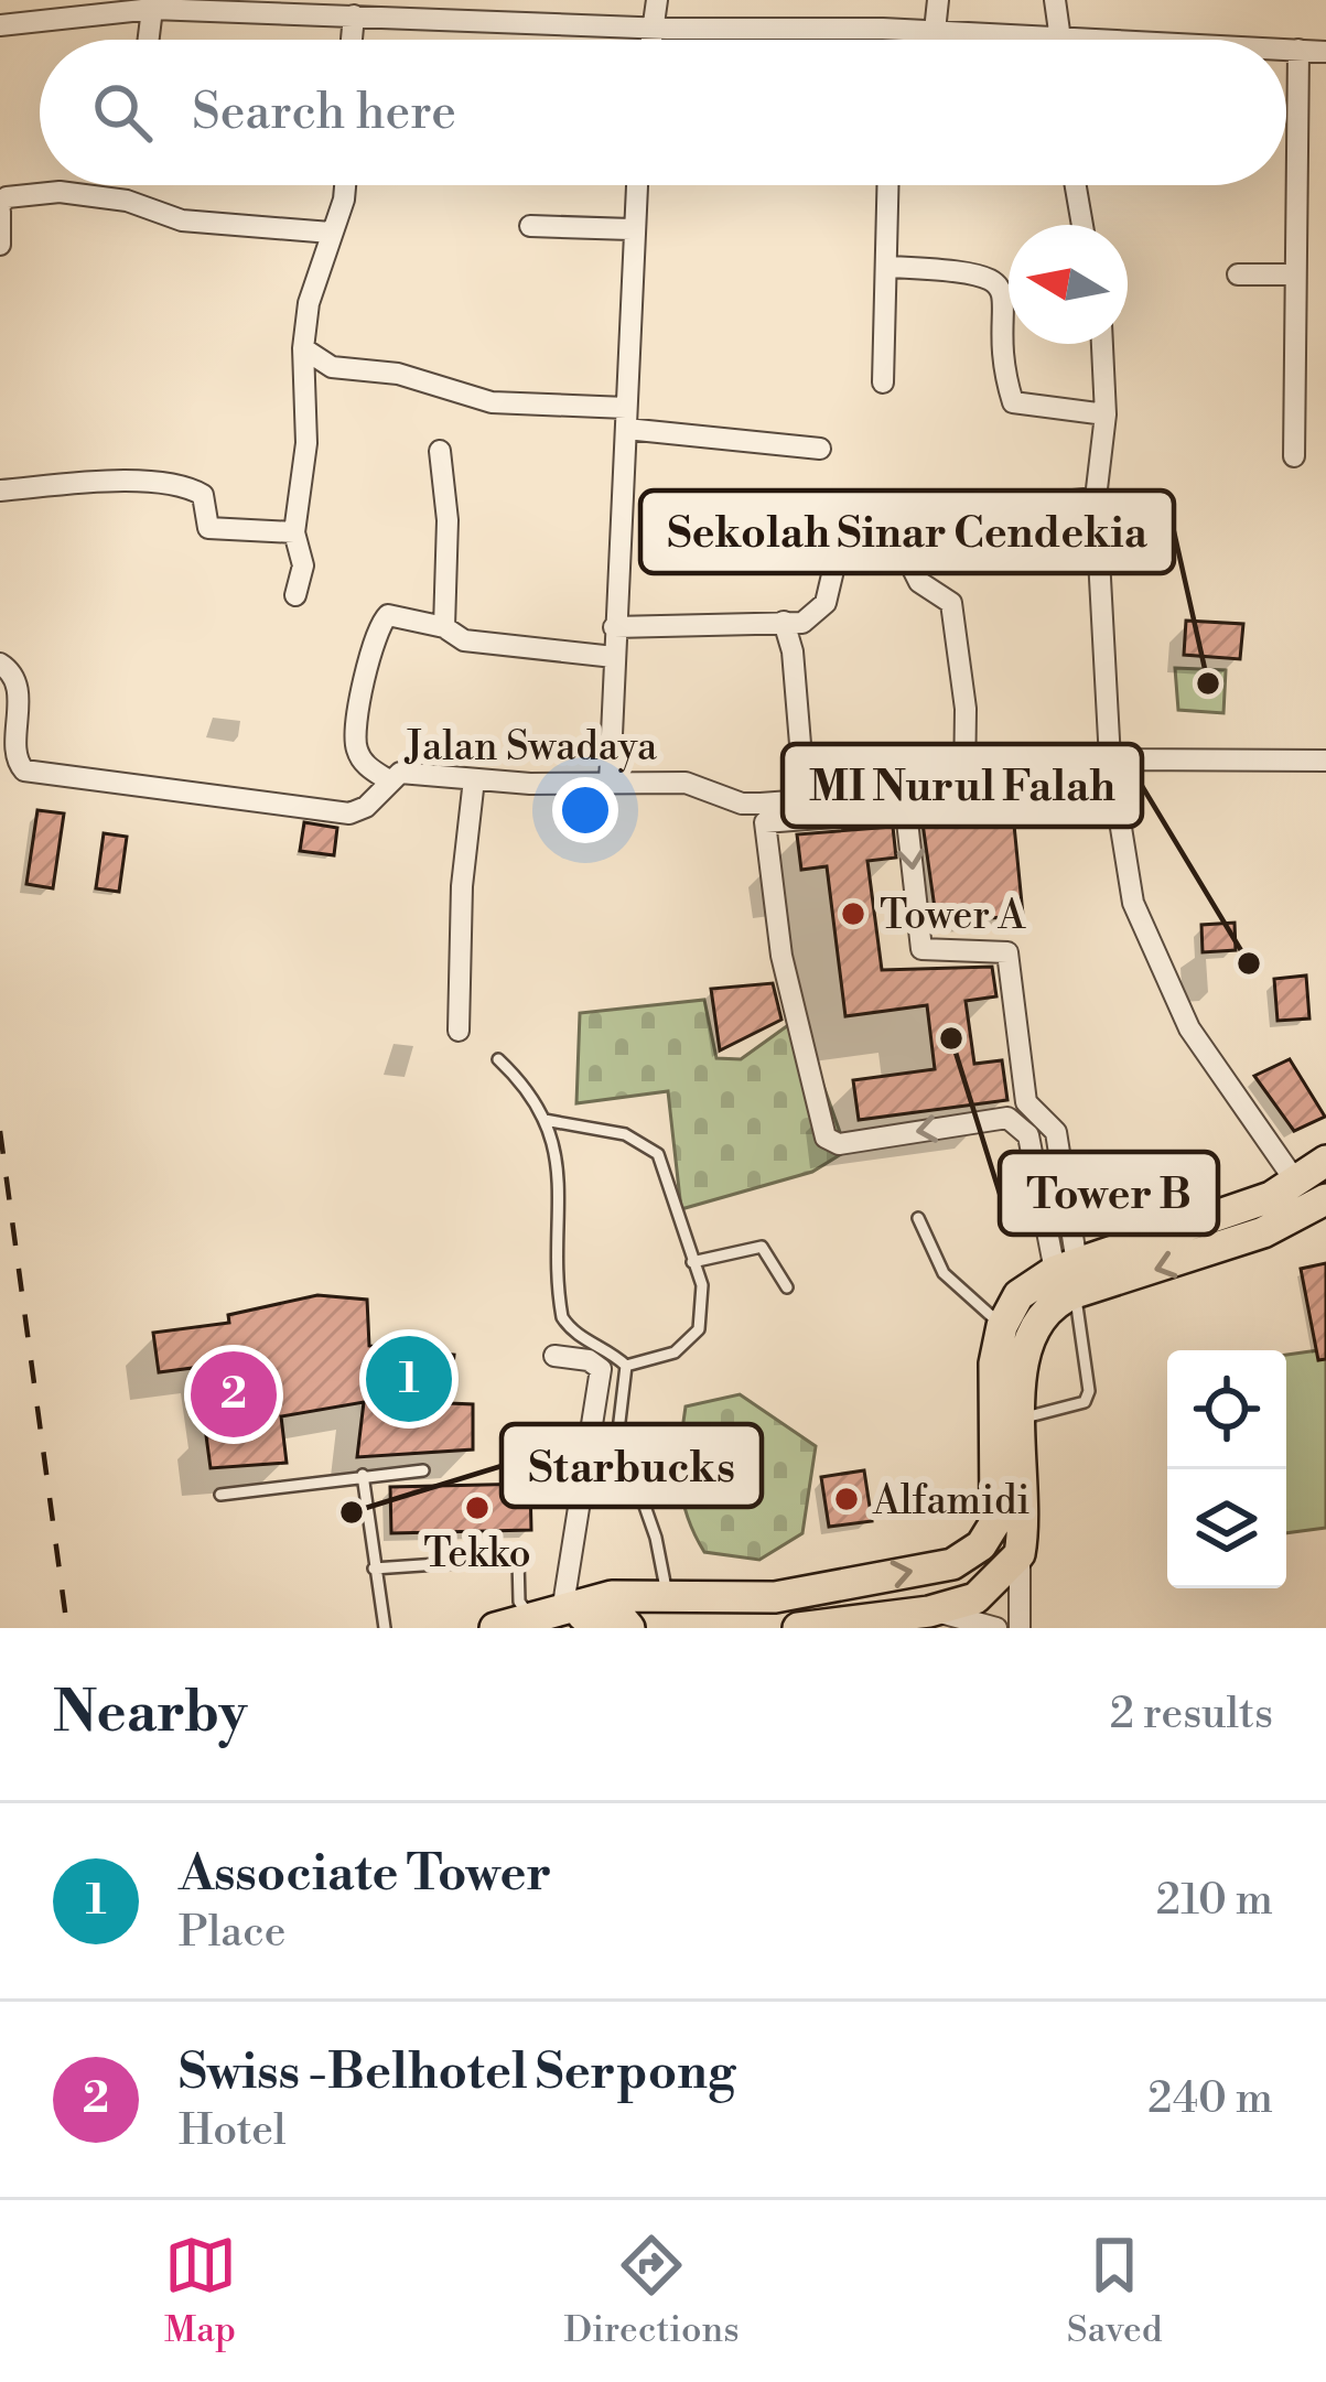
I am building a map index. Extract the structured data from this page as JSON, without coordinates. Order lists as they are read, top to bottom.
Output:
{
  "streets": {
    "street": ["Jalan Swadaya"]
  },
  "places": [
    "Sekolah Sinar Cendekia",
    "Tower A",
    "MI Nurul Falah",
    "Tower B",
    "Alfamidi",
    "Tekko",
    "Starbucks"
  ],
  "north": "left",
  "page": {
    "search": "Search here",
    "pins": ["1", "2"],
    "heading": ["Nearby", "2 results"],
    "list": [
      {
        "mark": "1",
        "name": "Associate Tower",
        "note": "Place",
        "value": "210 m"
      },
      {
        "mark": "2",
        "name": "Swiss -Belhotel Serpong",
        "note": "Hotel",
        "value": "240 m"
      }
    ],
    "nav": ["Map", "Directions", "Saved"]
  }
}
